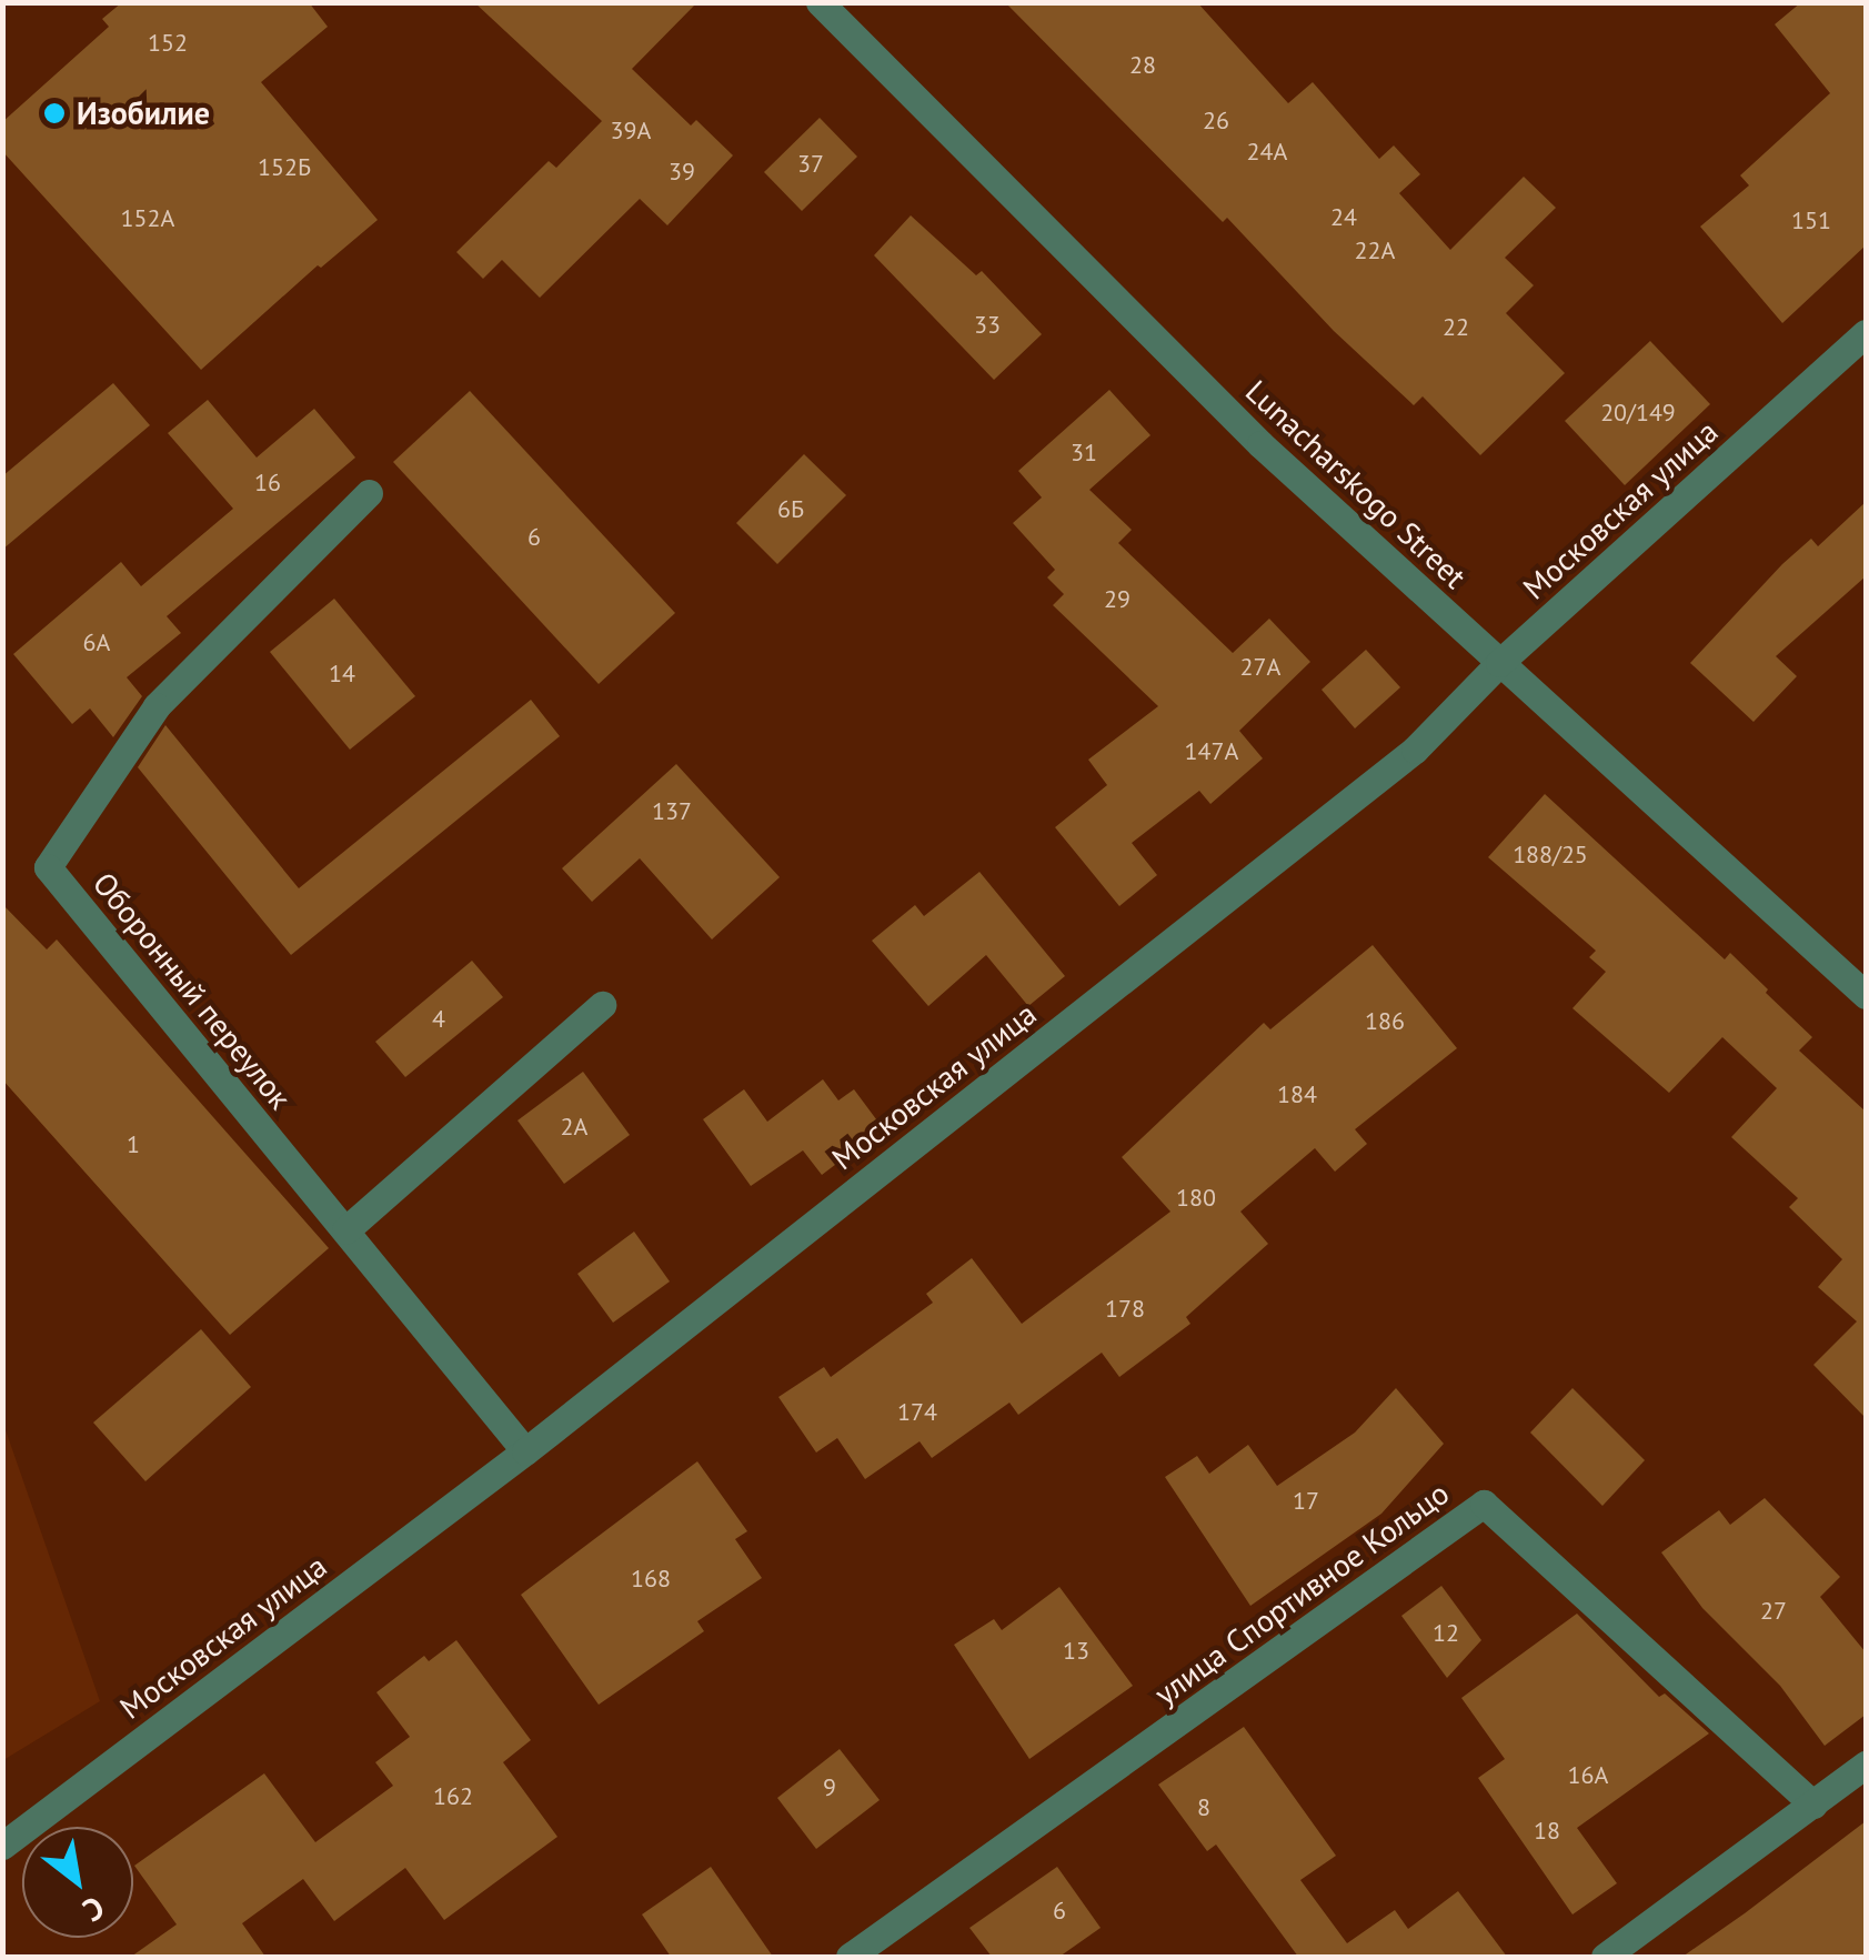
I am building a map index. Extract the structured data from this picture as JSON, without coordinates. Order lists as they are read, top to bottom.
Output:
{
  "streets": {
    "street": [
      "Lunacharskogo Street",
      "Московская улица",
      "Оборонный переулок",
      "улица Спортивное Кольцо"
    ]
  },
  "crossings": [
    ["Lunacharskogo Street", "Московская улица"],
    ["Московская улица", "Оборонный переулок"]
  ],
  "places": ["Изобилие"],
  "house_numbers": [
    "152",
    "28",
    "26",
    "39А",
    "24А",
    "37",
    "152Б",
    "39",
    "24",
    "152А",
    "151",
    "22А",
    "33",
    "22",
    "20/149",
    "31",
    "16",
    "6Б",
    "6",
    "29",
    "6А",
    "27А",
    "14",
    "147А",
    "137",
    "188/25",
    "4",
    "186",
    "184",
    "2А",
    "1",
    "180",
    "178",
    "174",
    "17",
    "168",
    "27",
    "12",
    "13",
    "16А",
    "9",
    "162",
    "8",
    "18",
    "6"
  ],
  "north": "bottom right"
}
